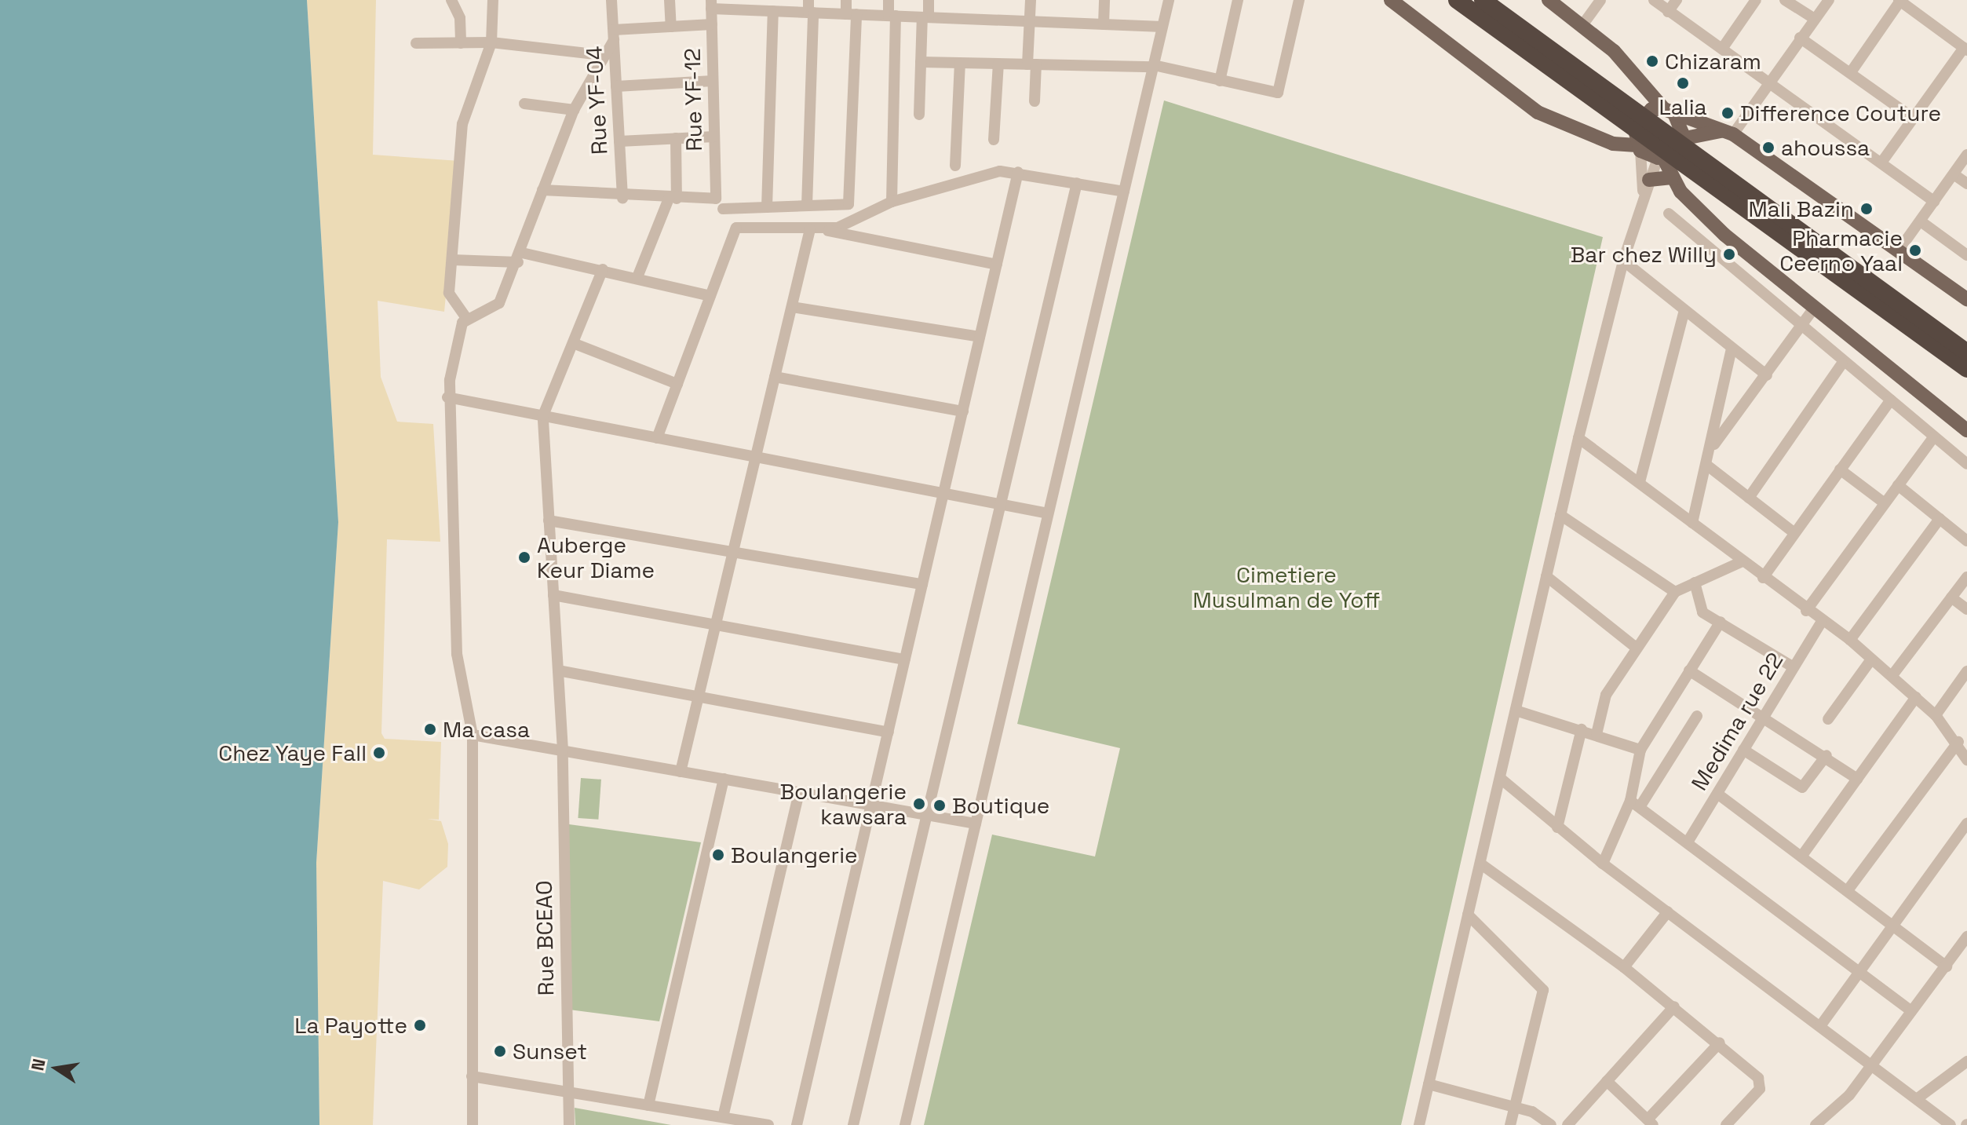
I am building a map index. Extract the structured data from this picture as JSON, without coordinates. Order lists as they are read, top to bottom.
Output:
{
  "streets": {
    "street": [
      "Rue YF-12",
      "Rue YF-04",
      "Medima rue 22",
      "Rue BCEAO"
    ]
  },
  "parks": ["Cimetiere Musulman de Yoff"],
  "places": [
    "Chizaram",
    "Lalia",
    "Difference Couture",
    "ahoussa",
    "Mali Bazin",
    "Pharmacie Ceerno Yaal",
    "Bar chez Willy",
    "Auberge Keur Diame",
    "Ma casa",
    "Chez Yaye Fall",
    "Boulangerie kawsara",
    "Boutique",
    "Boulangerie",
    "La Payotte",
    "Sunset"
  ],
  "north": "left"
}
